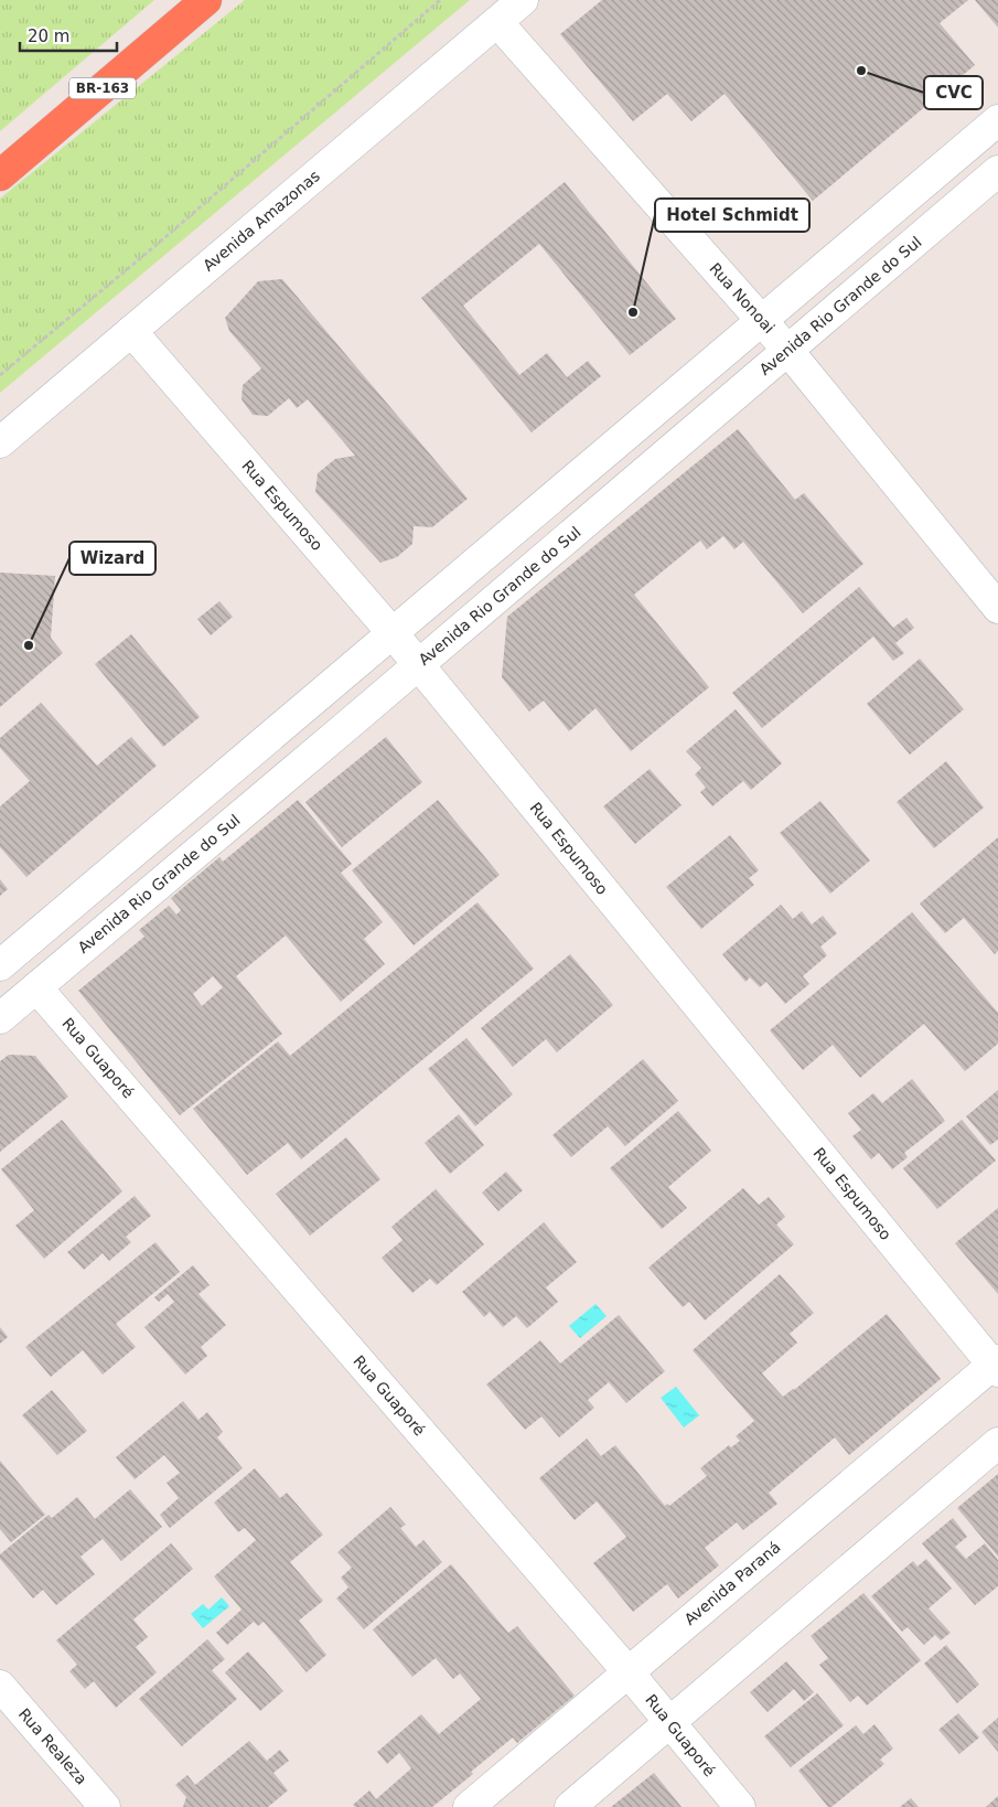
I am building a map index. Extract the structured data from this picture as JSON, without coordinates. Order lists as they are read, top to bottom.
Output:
{
  "streets": {
    "highway": ["BR-163"],
    "street": [
      "Avenida Amazonas",
      "Rua Nonoai",
      "Avenida Rio Grande do Sul",
      "Rua Espumoso",
      "Rua Guaporé",
      "Avenida Paraná",
      "Rua Realeza"
    ]
  },
  "crossings": [
    ["Avenida Amazonas", "Rua Nonoai"],
    ["Avenida Amazonas", "Rua Espumoso"],
    ["Rua Nonoai", "Avenida Rio Grande do Sul"],
    ["Avenida Rio Grande do Sul", "Rua Espumoso"],
    ["Avenida Rio Grande do Sul", "Rua Guaporé"],
    ["Rua Espumoso", "Avenida Paraná"],
    ["Rua Guaporé", "Avenida Paraná"]
  ],
  "places": ["CVC", "Hotel Schmidt", "Wizard"],
  "scale_bar": "20 m"
}
